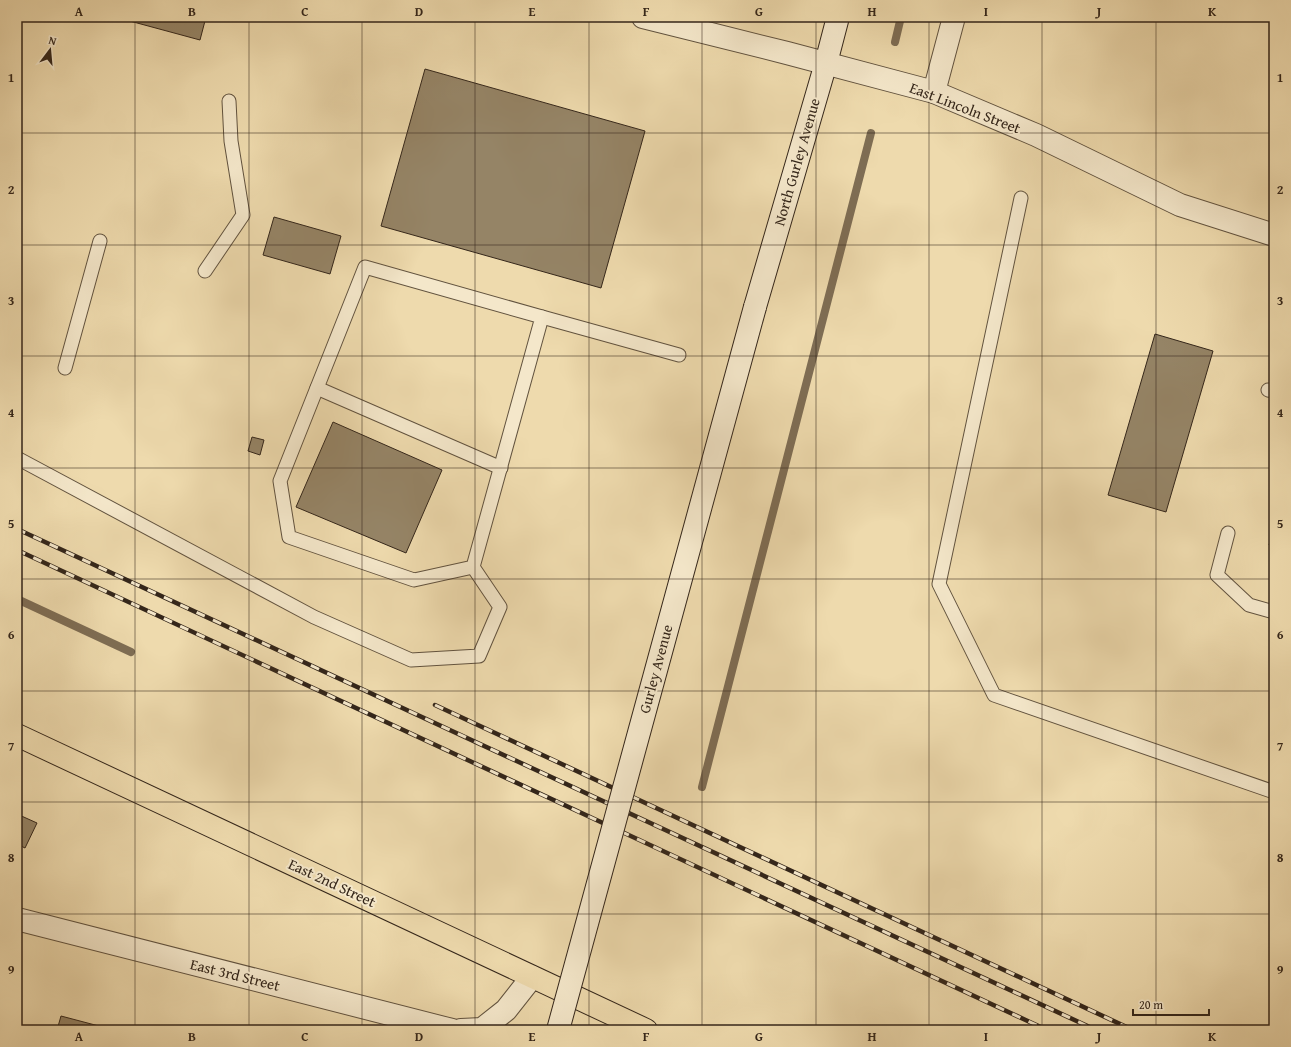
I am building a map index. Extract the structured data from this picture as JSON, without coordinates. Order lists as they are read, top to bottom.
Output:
{
  "streets": {
    "main road": ["East 2nd Street"],
    "street": [
      "East Lincoln Street",
      "North Gurley Avenue",
      "Gurley Avenue",
      "East 3rd Street"
    ]
  },
  "crossings": [
    ["East Lincoln Street", "North Gurley Avenue"],
    ["North Gurley Avenue", "Gurley Avenue"]
  ],
  "scale_bar": "20 m",
  "north": "top",
  "grid": {
    "columns": [
      "A",
      "B",
      "C",
      "D",
      "E",
      "F",
      "G",
      "H",
      "I",
      "J",
      "K"
    ],
    "rows": [
      "1",
      "2",
      "3",
      "4",
      "5",
      "6",
      "7",
      "8",
      "9"
    ]
  }
}
